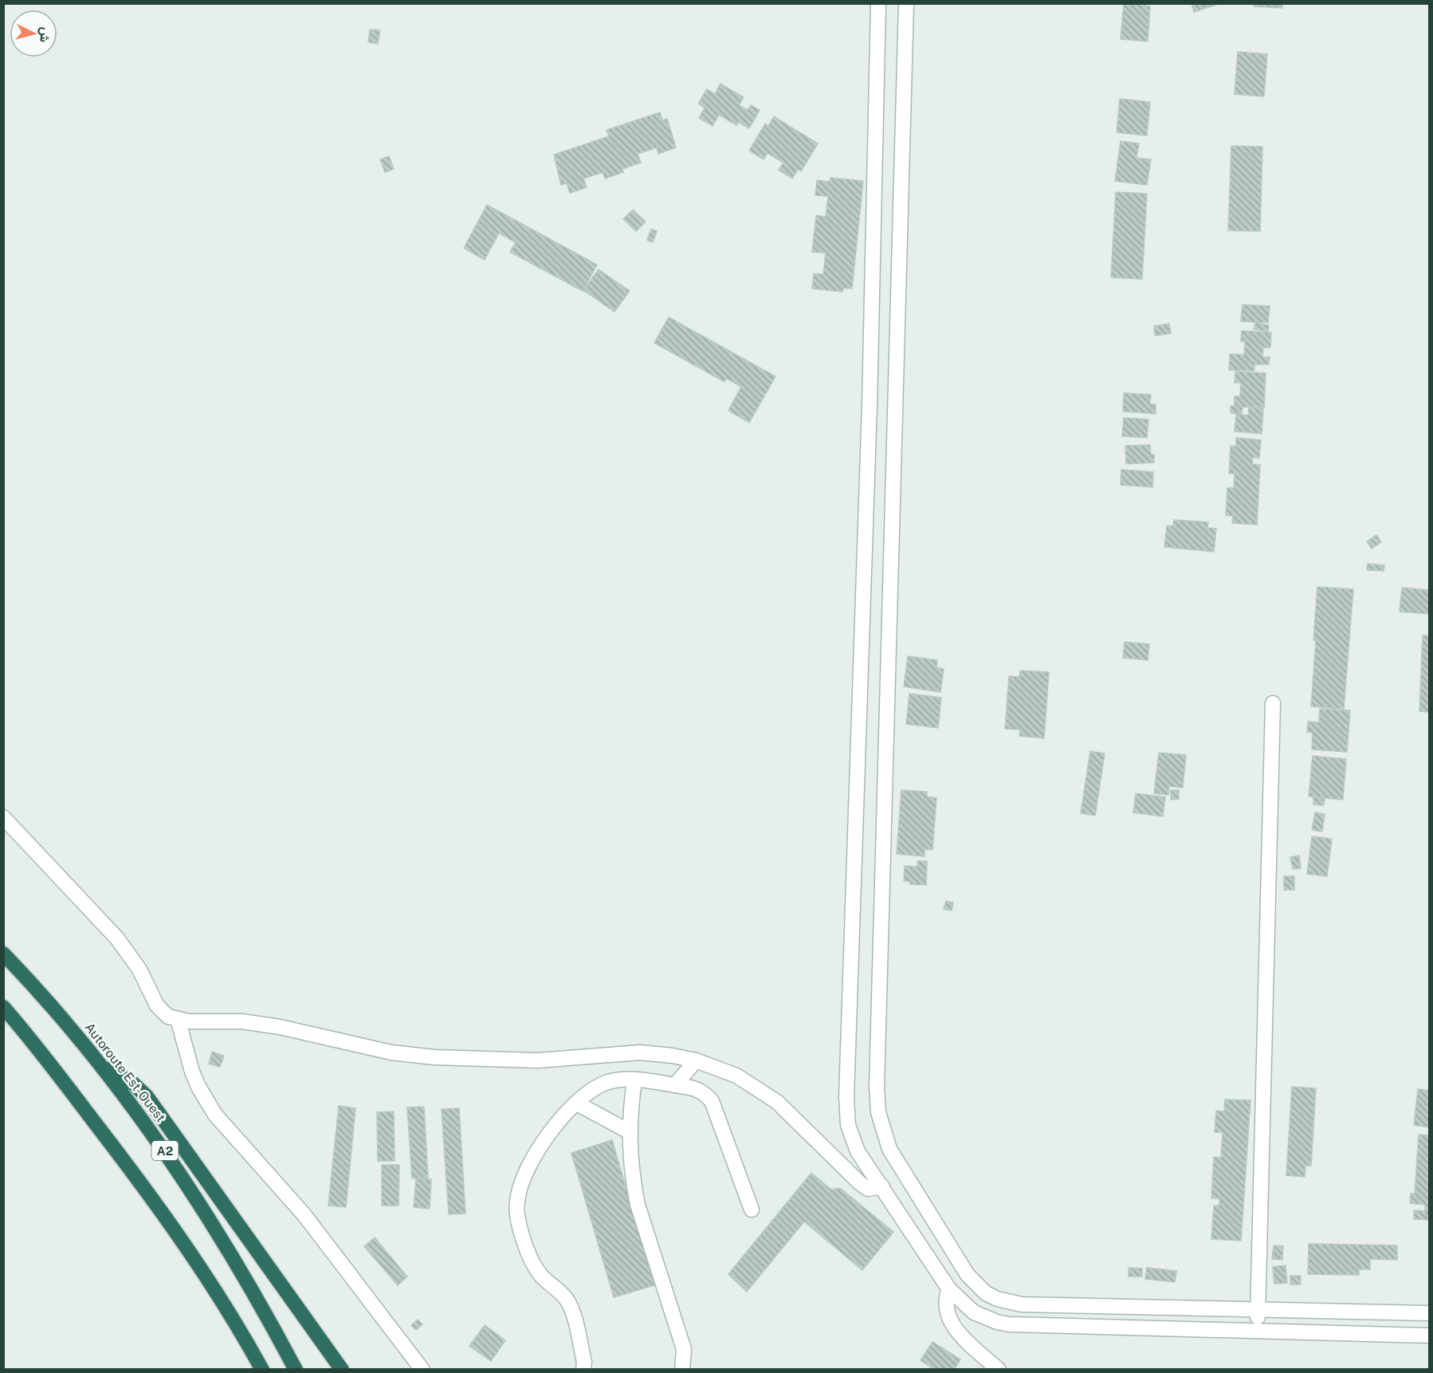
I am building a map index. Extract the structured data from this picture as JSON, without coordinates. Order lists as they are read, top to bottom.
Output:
{
  "streets": {
    "highway": ["Autoroute Est-Ouest", "A2"]
  },
  "north": "right"
}
